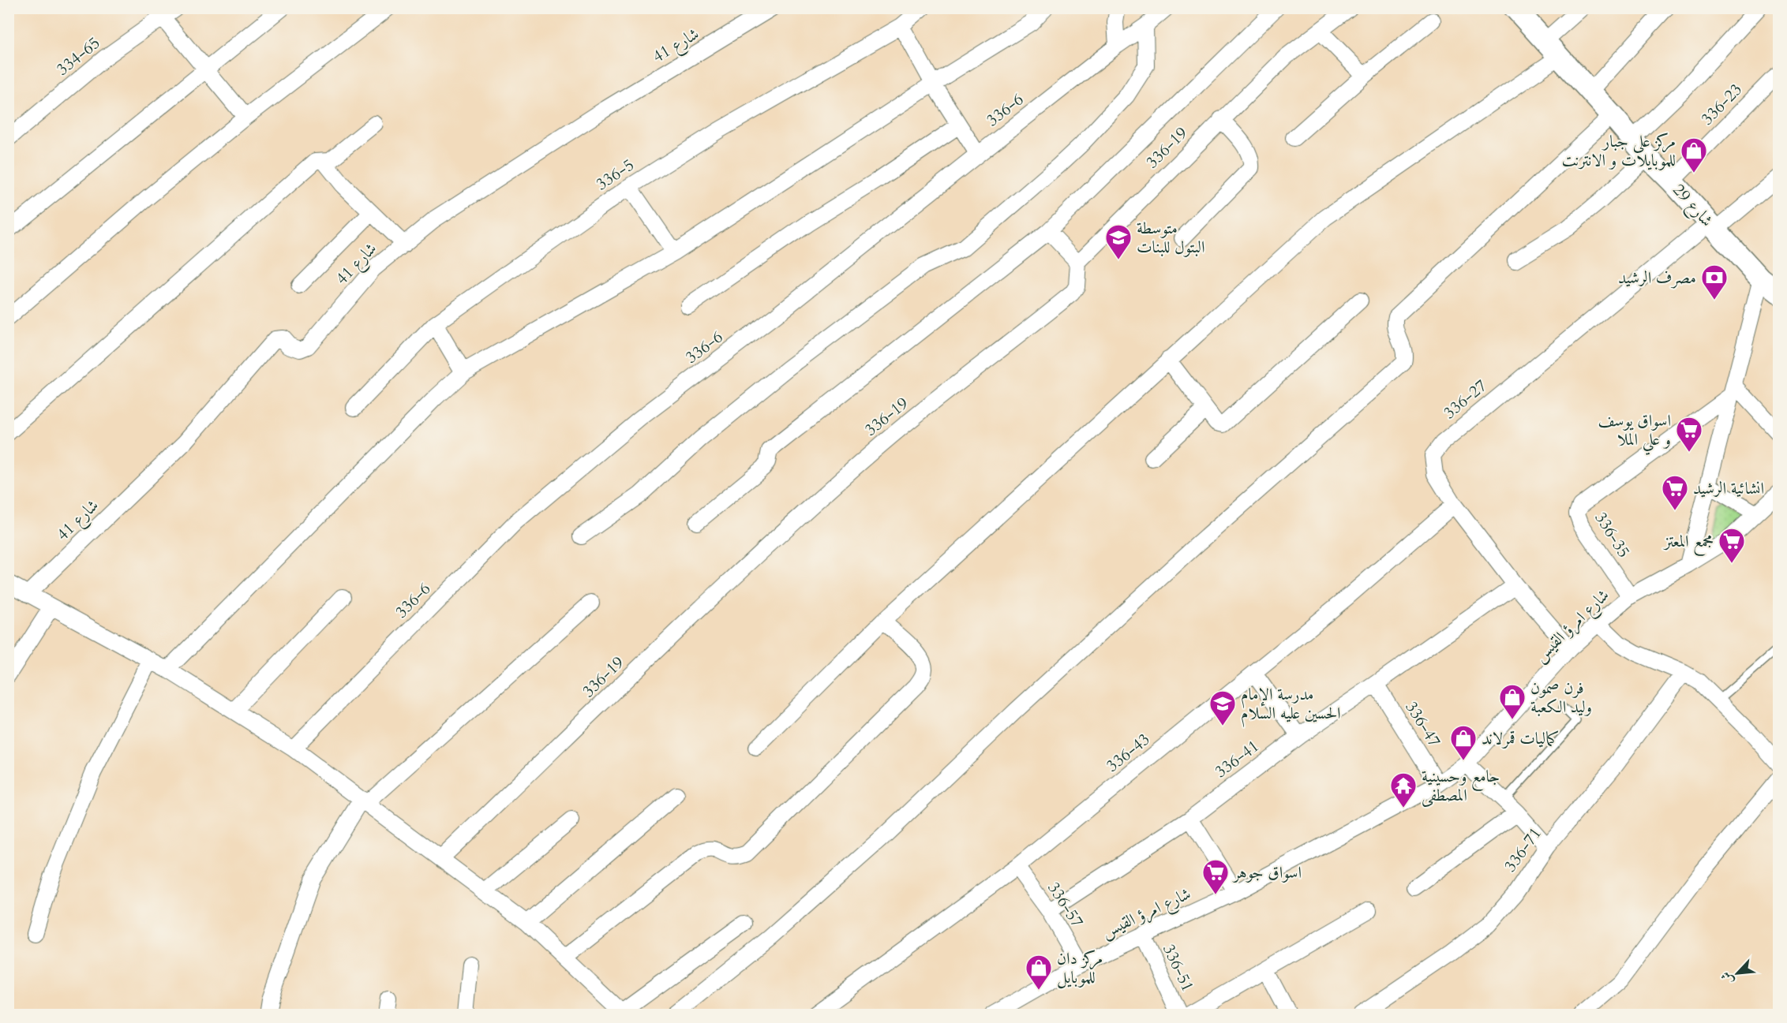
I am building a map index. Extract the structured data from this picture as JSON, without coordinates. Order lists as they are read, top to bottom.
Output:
{
  "streets": {
    "street": [
      "شارع 41",
      "334-65",
      "336-23",
      "336-6",
      "336-19",
      "336-5",
      "شارع 29",
      "336-27",
      "336-35",
      "شارع امرؤ القيس",
      "336-47",
      "336-43",
      "336-41",
      "336-71",
      "336-57",
      "336-51"
    ]
  },
  "crossings": [
    ["336-23", "شارع 29"],
    ["شارع 29", "336-27"],
    ["336-27", "شارع امرؤ القيس"],
    ["336-27", "336-43"],
    ["336-27", "336-41"],
    ["336-35", "شارع امرؤ القيس"],
    ["شارع امرؤ القيس", "336-47"],
    ["شارع امرؤ القيس", "336-57"],
    ["شارع امرؤ القيس", "336-51"],
    ["336-47", "336-41"],
    ["336-43", "336-57"],
    ["336-41", "336-57"]
  ],
  "places": {
    "shop": [
      "مركز علي جبار للموبايلات و الانترنت",
      "فرن صمون وليد الكعبة",
      "كماليات قمرلاند",
      "مركز دان للموبايل"
    ],
    "school or university": ["متوسطة البتول للبنات", "مدرسة الإمام الحسين عليه السلام"],
    "bank": ["مصرف الرشيد"],
    "supermarket": [
      "اسواق يوسف و علي الملا",
      "انشائية الرشيد",
      "مجمع المعتز",
      "اسواق جوهر"
    ],
    "temple": ["جامع وحسينية المصطفى"]
  },
  "north": "bottom left"
}
